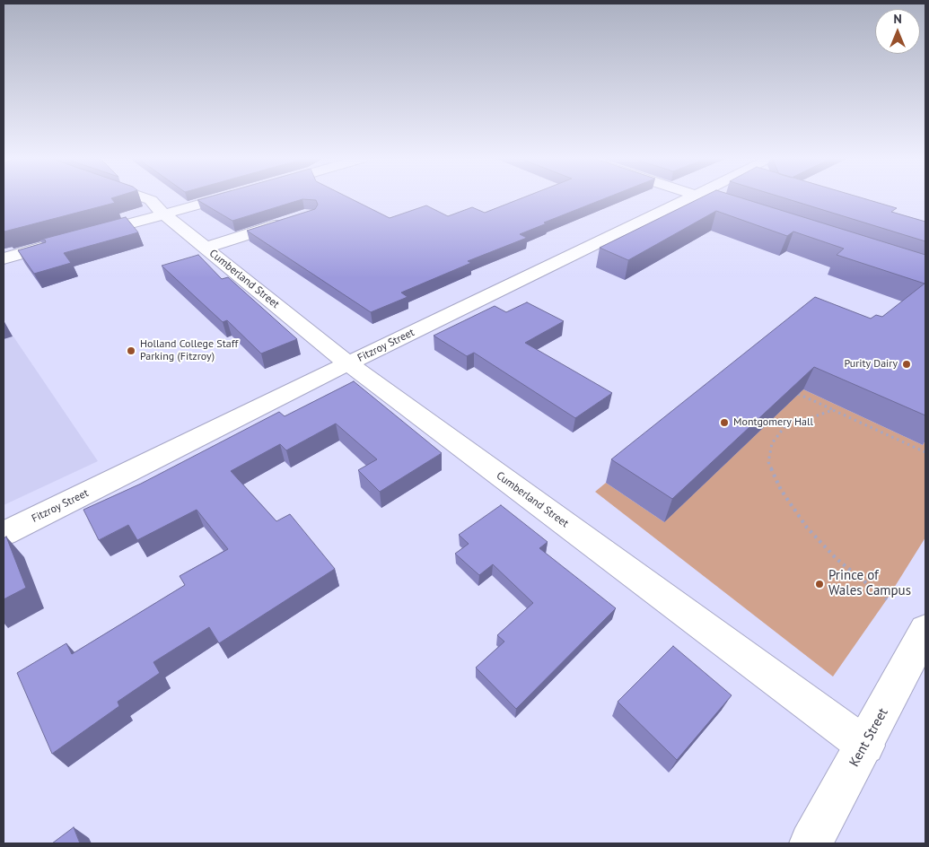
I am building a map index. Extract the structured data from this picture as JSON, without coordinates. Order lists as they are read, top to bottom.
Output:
{
  "streets": {
    "street": ["Cumberland Street", "Fitzroy Street", "Kent Street"]
  },
  "crossings": [
    ["Cumberland Street", "Fitzroy Street"],
    ["Cumberland Street", "Kent Street"]
  ],
  "places": [
    "Holland College Staff Parking (Fitzroy)",
    "Purity Dairy",
    "Montgomery Hall",
    "Prince of Wales Campus"
  ],
  "north": "top"
}
